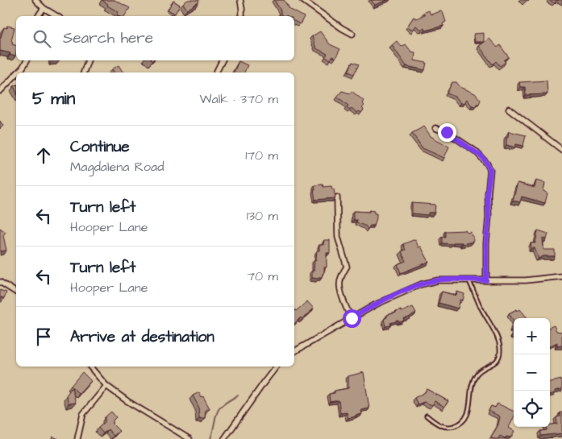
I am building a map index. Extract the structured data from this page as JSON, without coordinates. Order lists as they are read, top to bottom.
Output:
{
  "page": {
    "search": "Search here",
    "heading": ["5 min", "Walk · 370 m"],
    "list": [
      ["Continue", "Magdalena Road", "170 m"],
      ["Turn left", "Hooper Lane", "130 m"],
      ["Turn left", "Hooper Lane", "70 m"],
      "Arrive at destination"
    ],
    "map_buttons": ["+", "−"]
  }
}
